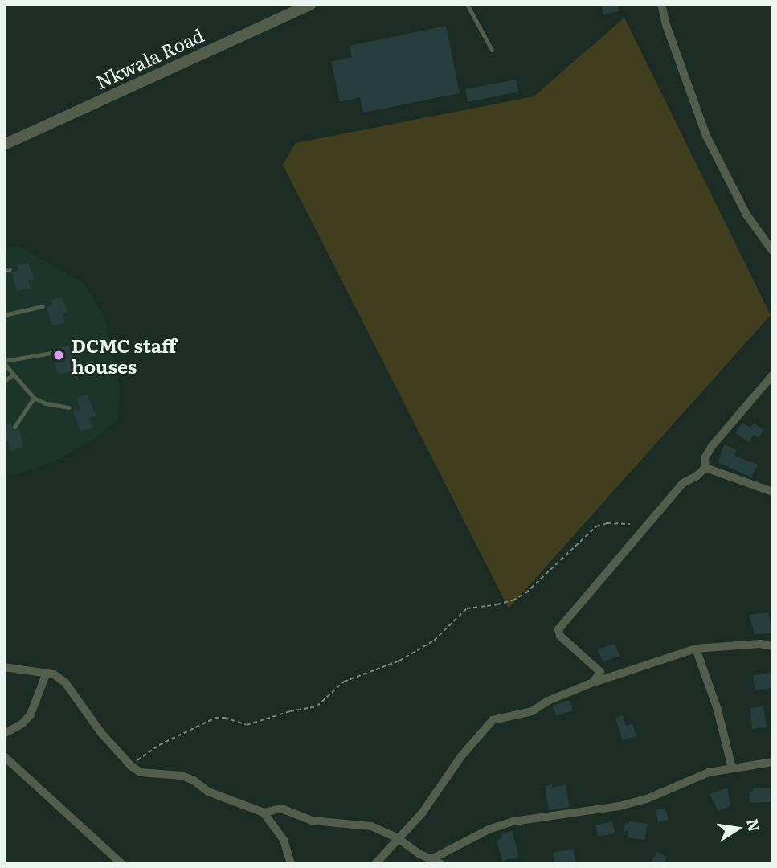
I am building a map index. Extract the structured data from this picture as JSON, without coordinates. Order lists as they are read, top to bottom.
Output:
{
  "streets": {
    "street": ["Nkwala Road"]
  },
  "places": ["DCMC staff houses"],
  "north": "right"
}
